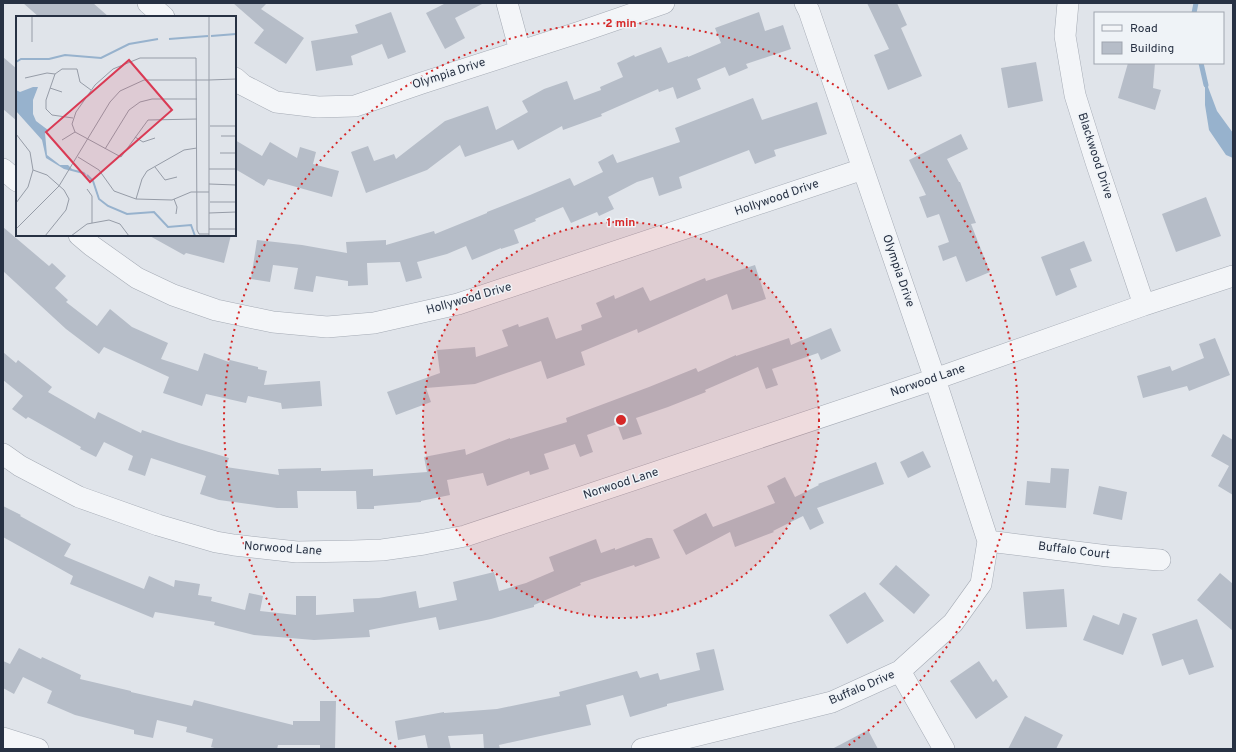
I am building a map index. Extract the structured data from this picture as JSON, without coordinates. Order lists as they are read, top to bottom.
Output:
{
  "streets": {
    "street": [
      "Olympia Drive",
      "Blackwood Drive",
      "Hollywood Drive",
      "Norwood Lane",
      "Buffalo Court",
      "Buffalo Drive"
    ]
  },
  "crossings": [
    ["Olympia Drive", "Hollywood Drive"],
    ["Olympia Drive", "Norwood Lane"],
    ["Olympia Drive", "Buffalo Court"],
    ["Olympia Drive", "Buffalo Drive"],
    ["Blackwood Drive", "Norwood Lane"],
    ["Buffalo Court", "Buffalo Drive"]
  ],
  "legend": ["Road", "Building"],
  "rings": ["2 min", "1 min"]
}
